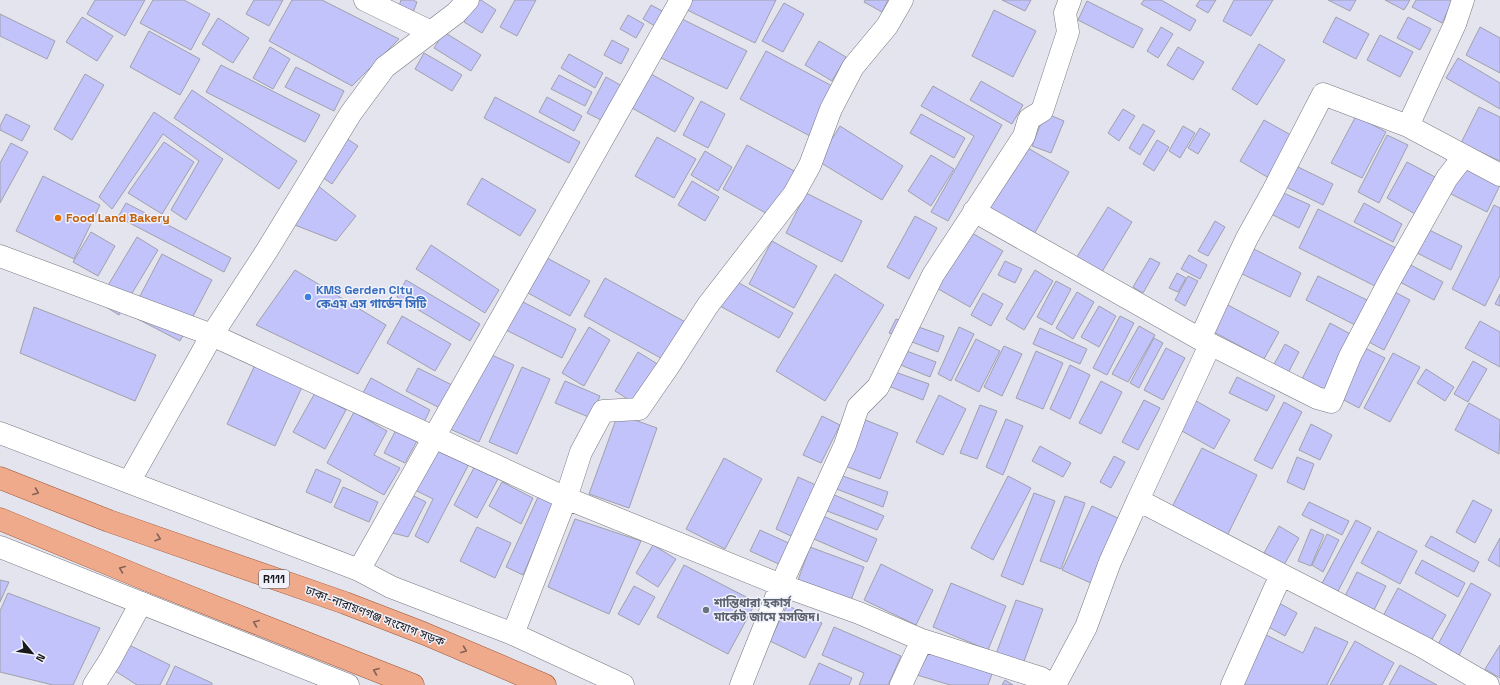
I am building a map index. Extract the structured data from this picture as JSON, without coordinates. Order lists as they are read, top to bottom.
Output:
{
  "streets": {
    "main road": ["R111", "ঢাকা-নারায়ণগঞ্জ সংযোগ সড়ক"]
  },
  "places": ["Food Land Bakery", "KMS Gerden City কেএম এস গার্ডেন সিটি", "শান্তিধারা হকার্স মার্কেট জামে মসজিদ।"],
  "north": "bottom right"
}
